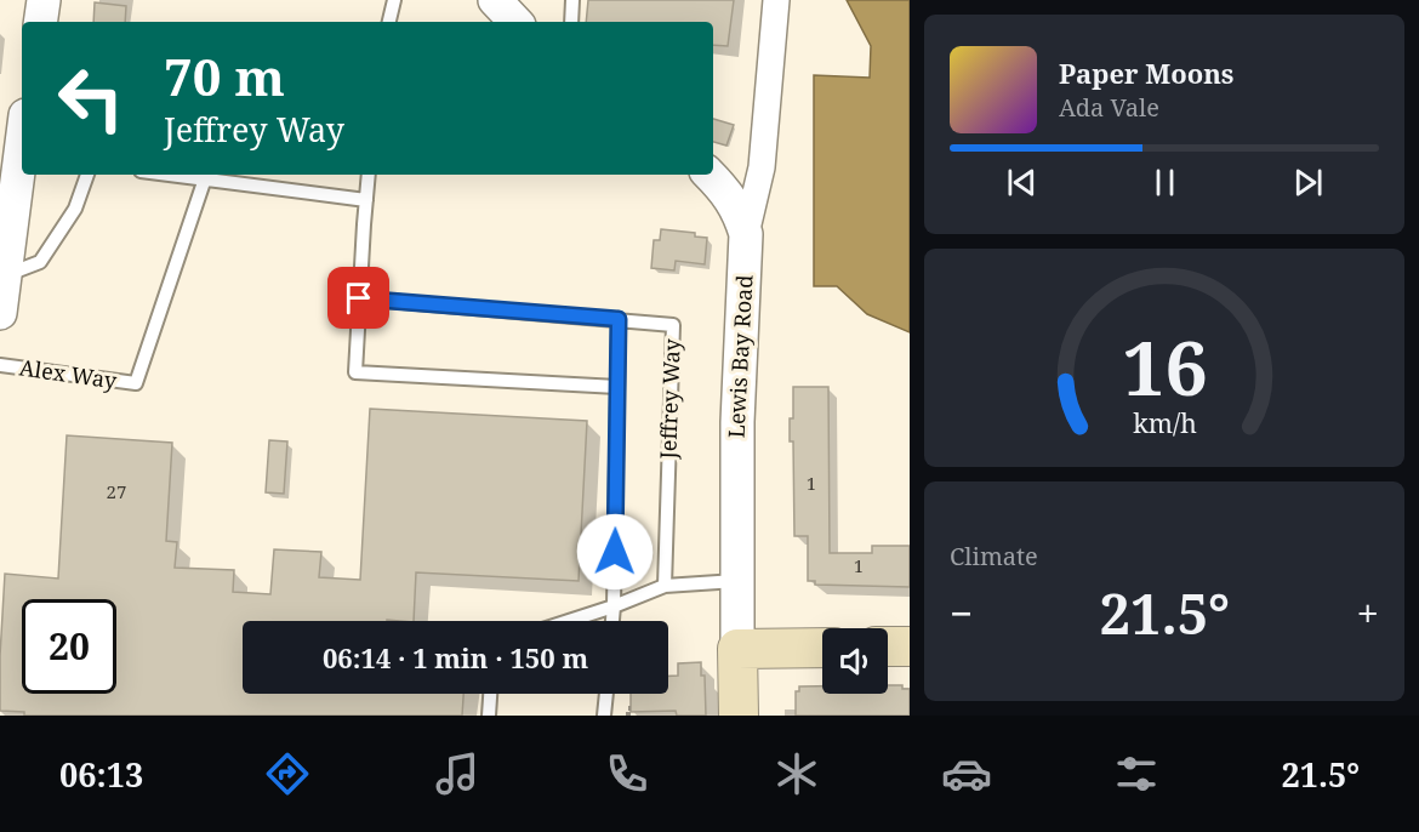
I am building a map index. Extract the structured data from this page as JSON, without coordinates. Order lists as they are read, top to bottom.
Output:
{
  "streets": {
    "main road": ["Lewis Bay Road"],
    "lane": ["Alex Way", "Jeffrey Way"]
  },
  "house_numbers": ["1", "27", "1"],
  "page": {
    "turn": ["70 m", "Jeffrey Way"],
    "song": ["Paper Moons", "Ada Vale"],
    "tile": "Climate",
    "heat": ["−", "21.5°", "+"],
    "limit": "20",
    "trip": "06:14 · 1 min · 150 m",
    "tabs": ["06:13", "21.5°"],
    "gauge": ["16", "km/h"]
  }
}
